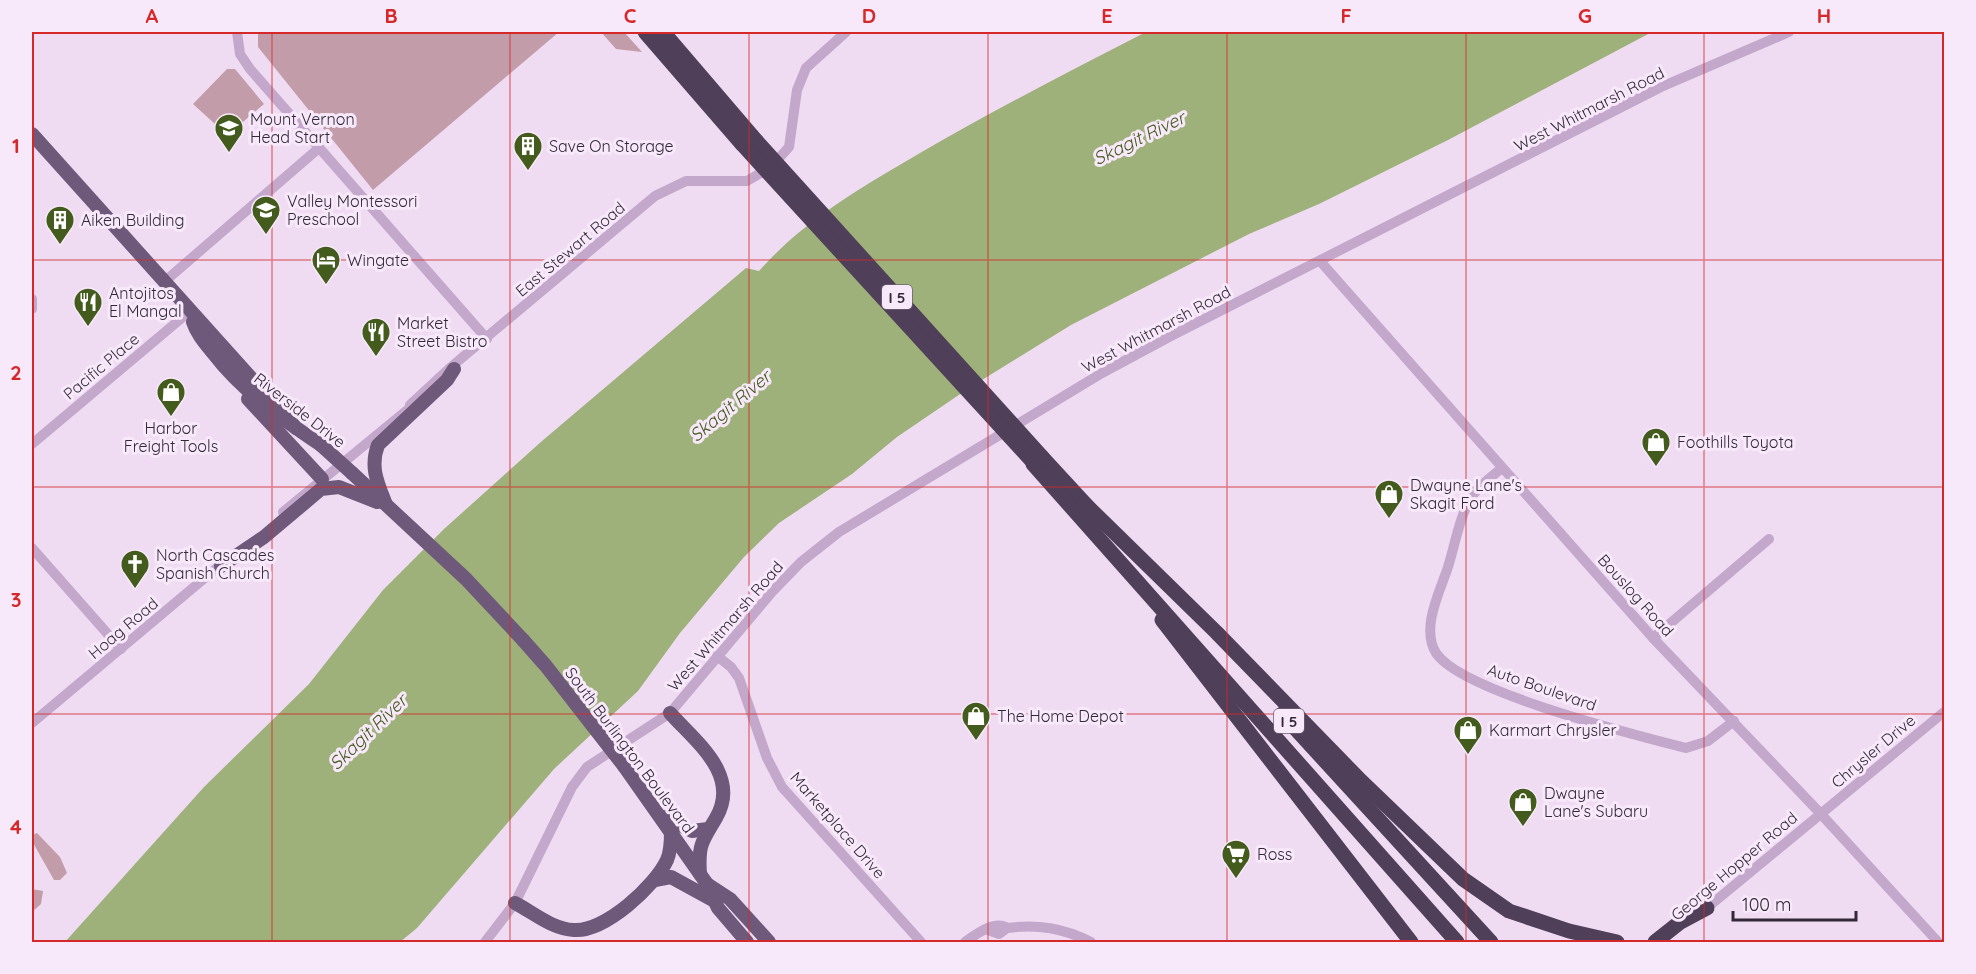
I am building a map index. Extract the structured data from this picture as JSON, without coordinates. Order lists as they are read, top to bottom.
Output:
{
  "streets": {
    "highway": ["I 5"],
    "main road": ["Riverside Drive", "South Burlington Boulevard"],
    "street": [
      "West Whitmarsh Road",
      "East Stewart Road",
      "Pacific Place",
      "Bouslog Road",
      "Hoag Road",
      "Auto Boulevard",
      "Chrysler Drive",
      "Marketplace Drive",
      "George Hopper Road"
    ]
  },
  "crossings": [
    ["West Whitmarsh Road", "Bouslog Road"],
    ["West Whitmarsh Road", "Marketplace Drive"],
    ["East Stewart Road", "Hoag Road"],
    ["Pacific Place", "Riverside Drive"],
    ["Riverside Drive", "South Burlington Boulevard"],
    ["Bouslog Road", "Auto Boulevard"],
    ["Bouslog Road", "Chrysler Drive"],
    ["Bouslog Road", "George Hopper Road"],
    ["Chrysler Drive", "George Hopper Road"]
  ],
  "water": ["Skagit River"],
  "places": {
    "school or university": ["Mount Vernon Head Start", "Valley Montessori Preschool"],
    "building": ["Save On Storage", "Aiken Building"],
    "hotel": ["Wingate"],
    "restaurant": ["Antojitos El Mangal", "Market Street Bistro"],
    "shop": [
      "Harbor Freight Tools",
      "Foothills Toyota",
      "Dwayne Lane's Skagit Ford",
      "The Home Depot",
      "Karmart Chrysler",
      "Dwayne Lane's Subaru"
    ],
    "church": ["North Cascades Spanish Church"],
    "supermarket": ["Ross"]
  },
  "scale_bar": "100 m",
  "grid": {
    "columns": [
      "A",
      "B",
      "C",
      "D",
      "E",
      "F",
      "G",
      "H"
    ],
    "rows": [
      "1",
      "2",
      "3",
      "4"
    ]
  }
}
